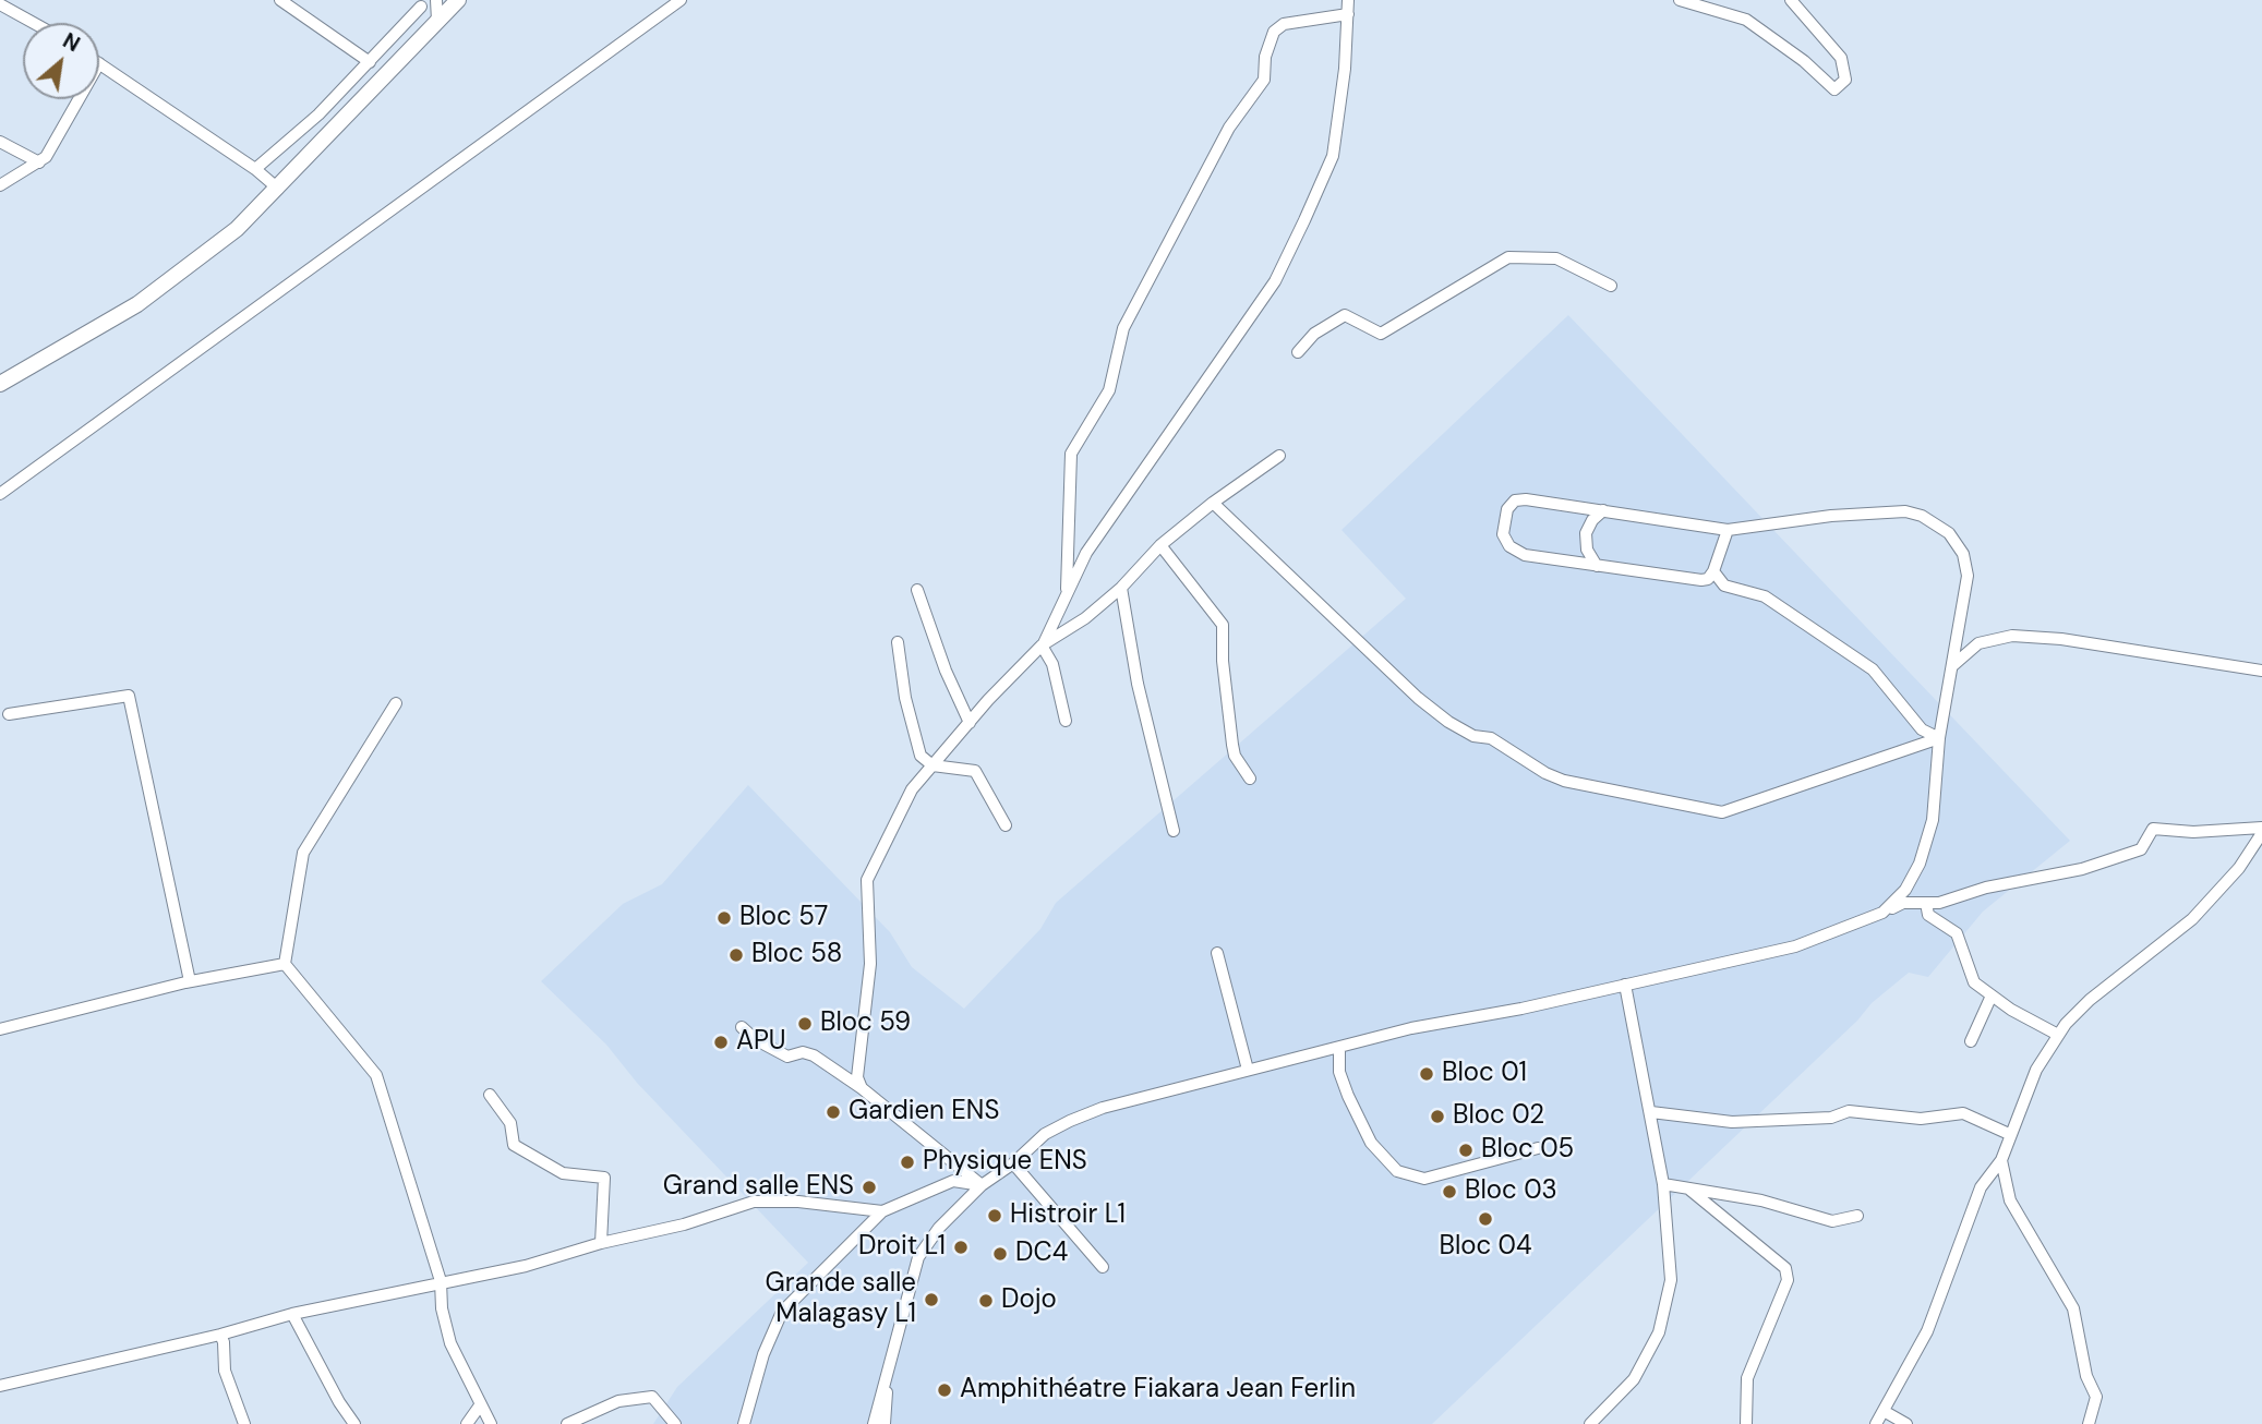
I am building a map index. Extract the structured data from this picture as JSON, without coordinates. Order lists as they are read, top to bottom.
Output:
{
  "places": [
    "Bloc 57",
    "Bloc 58",
    "Bloc 59",
    "APU",
    "Bloc 01",
    "Gardien ENS",
    "Bloc 02",
    "Bloc 05",
    "Physique ENS",
    "Grand salle ENS",
    "Bloc 03",
    "Histroir L1",
    "Bloc 04",
    "Droit L1",
    "DC4",
    "Grande salle Malagasy L1",
    "Dojo",
    "Amphithéatre Fiakara Jean Ferlin"
  ],
  "north": "top right"
}
